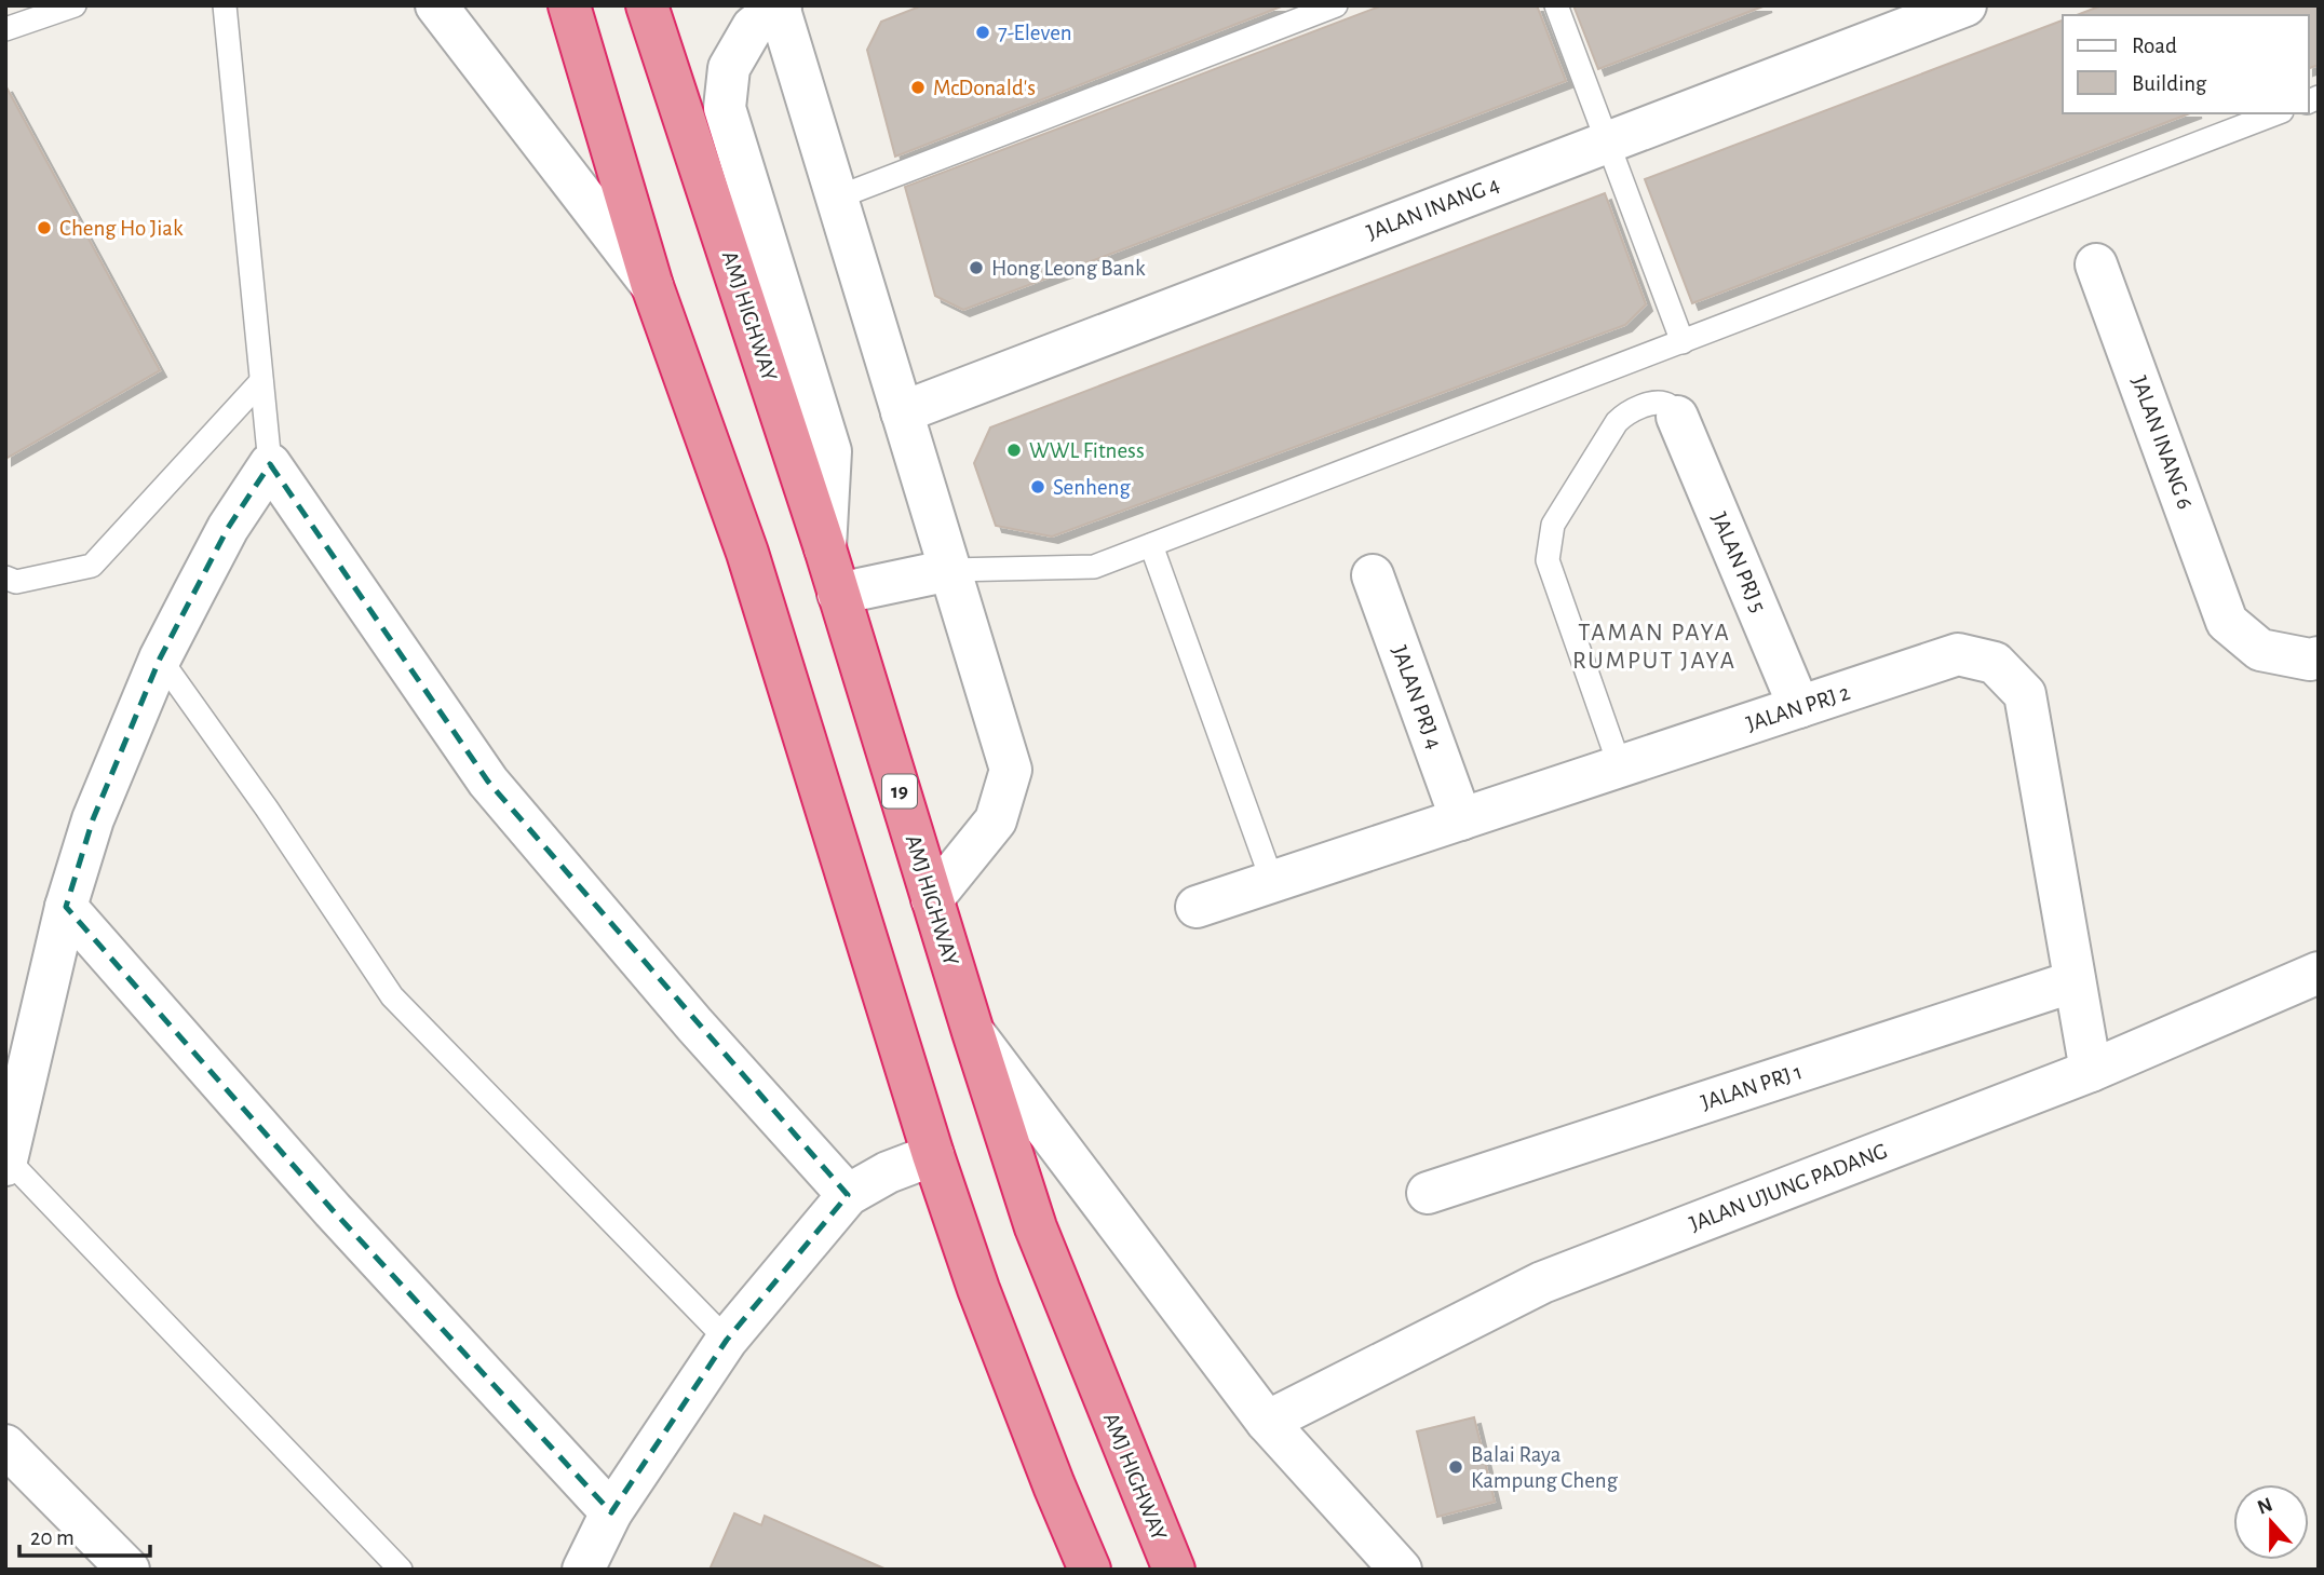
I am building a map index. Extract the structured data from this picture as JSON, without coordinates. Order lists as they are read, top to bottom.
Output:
{
  "streets": {
    "highway": ["AMJ HIGHWAY", "19"],
    "street": [
      "JALAN INANG 4",
      "JALAN INANG 6",
      "JALAN PRJ 5",
      "JALAN PRJ 4",
      "JALAN PRJ 2",
      "JALAN PRJ 1",
      "JALAN UJUNG PADANG"
    ]
  },
  "crossings": [
    ["JALAN PRJ 5", "JALAN PRJ 2"],
    ["JALAN PRJ 4", "JALAN PRJ 2"],
    ["JALAN PRJ 2", "JALAN PRJ 1"],
    ["JALAN PRJ 2", "JALAN UJUNG PADANG"]
  ],
  "districts": ["TAMAN PAYA RUMPUT JAYA"],
  "places": [
    "7-Eleven",
    "McDonald's",
    "Cheng Ho Jiak",
    "Hong Leong Bank",
    "WWL Fitness",
    "Senheng",
    "Balai Raya Kampung Cheng"
  ],
  "legend": ["Road", "Building"],
  "scale_bar": "20 m",
  "north": "top"
}
